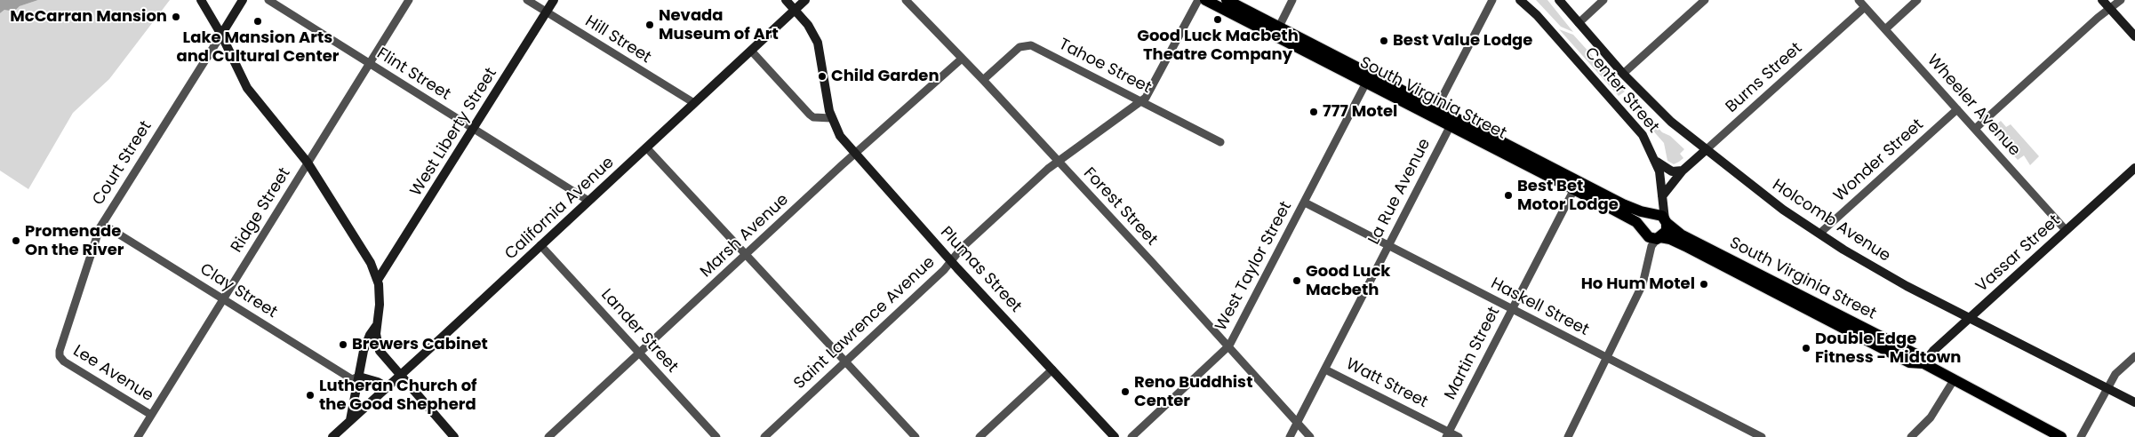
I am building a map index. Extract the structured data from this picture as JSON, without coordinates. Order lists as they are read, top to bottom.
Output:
{
  "streets": {
    "main road": ["South Virginia Street"],
    "street": [
      "Hill Street",
      "Tahoe Street",
      "Flint Street",
      "Burns Street",
      "Center Street",
      "Wheeler Avenue",
      "West Liberty Street",
      "Wonder Street",
      "Court Street",
      "La Rue Avenue",
      "Forest Street",
      "California Avenue",
      "Ridge Street",
      "Holcomb Avenue",
      "Marsh Avenue",
      "Vassar Street",
      "West Taylor Street",
      "Plumas Street",
      "Clay Street",
      "Haskell Street",
      "Saint Lawrence Avenue",
      "Lander Street",
      "Martin Street",
      "Lee Avenue",
      "Watt Street"
    ]
  },
  "crossings": [
    ["Hill Street", "West Liberty Street"],
    ["Hill Street", "California Avenue"],
    ["Tahoe Street", "Forest Street"],
    ["Tahoe Street", "Saint Lawrence Avenue"],
    ["Flint Street", "West Liberty Street"],
    ["Flint Street", "California Avenue"],
    ["Flint Street", "Ridge Street"],
    ["Burns Street", "Center Street"],
    ["Burns Street", "Wheeler Avenue"],
    ["Burns Street", "Holcomb Avenue"],
    ["Center Street", "South Virginia Street"],
    ["South Virginia Street", "La Rue Avenue"],
    ["South Virginia Street", "Vassar Street"],
    ["South Virginia Street", "West Taylor Street"],
    ["South Virginia Street", "Martin Street"],
    ["Wheeler Avenue", "Wonder Street"],
    ["Wheeler Avenue", "Vassar Street"],
    ["Wonder Street", "Holcomb Avenue"],
    ["Court Street", "Clay Street"],
    ["Court Street", "Lee Avenue"],
    ["La Rue Avenue", "Forest Street"],
    ["La Rue Avenue", "Haskell Street"],
    ["La Rue Avenue", "Watt Street"],
    ["Forest Street", "Marsh Avenue"],
    ["Forest Street", "West Taylor Street"],
    ["Forest Street", "Saint Lawrence Avenue"],
    ["California Avenue", "Plumas Street"],
    ["California Avenue", "Lander Street"],
    ["Ridge Street", "Clay Street"],
    ["Ridge Street", "Lee Avenue"],
    ["Holcomb Avenue", "Vassar Street"],
    ["Marsh Avenue", "Plumas Street"],
    ["Marsh Avenue", "Lander Street"],
    ["West Taylor Street", "Haskell Street"],
    ["Plumas Street", "Saint Lawrence Avenue"],
    ["Haskell Street", "Martin Street"],
    ["Martin Street", "Watt Street"]
  ],
  "places": [
    "McCarran Mansion",
    "Good Luck Macbeth Theatre Company",
    "Lake Mansion Arts and Cultural Center",
    "Nevada Museum of Art",
    "Best Value Lodge",
    "Child Garden",
    "777 Motel",
    "Best Bet Motor Lodge",
    "Promenade On the River",
    "Good Luck Macbeth",
    "Ho Hum Motel",
    "Brewers Cabinet",
    "Double Edge Fitness - Midtown",
    "Reno Buddhist Center",
    "Lutheran Church of the Good Shepherd"
  ]
}
